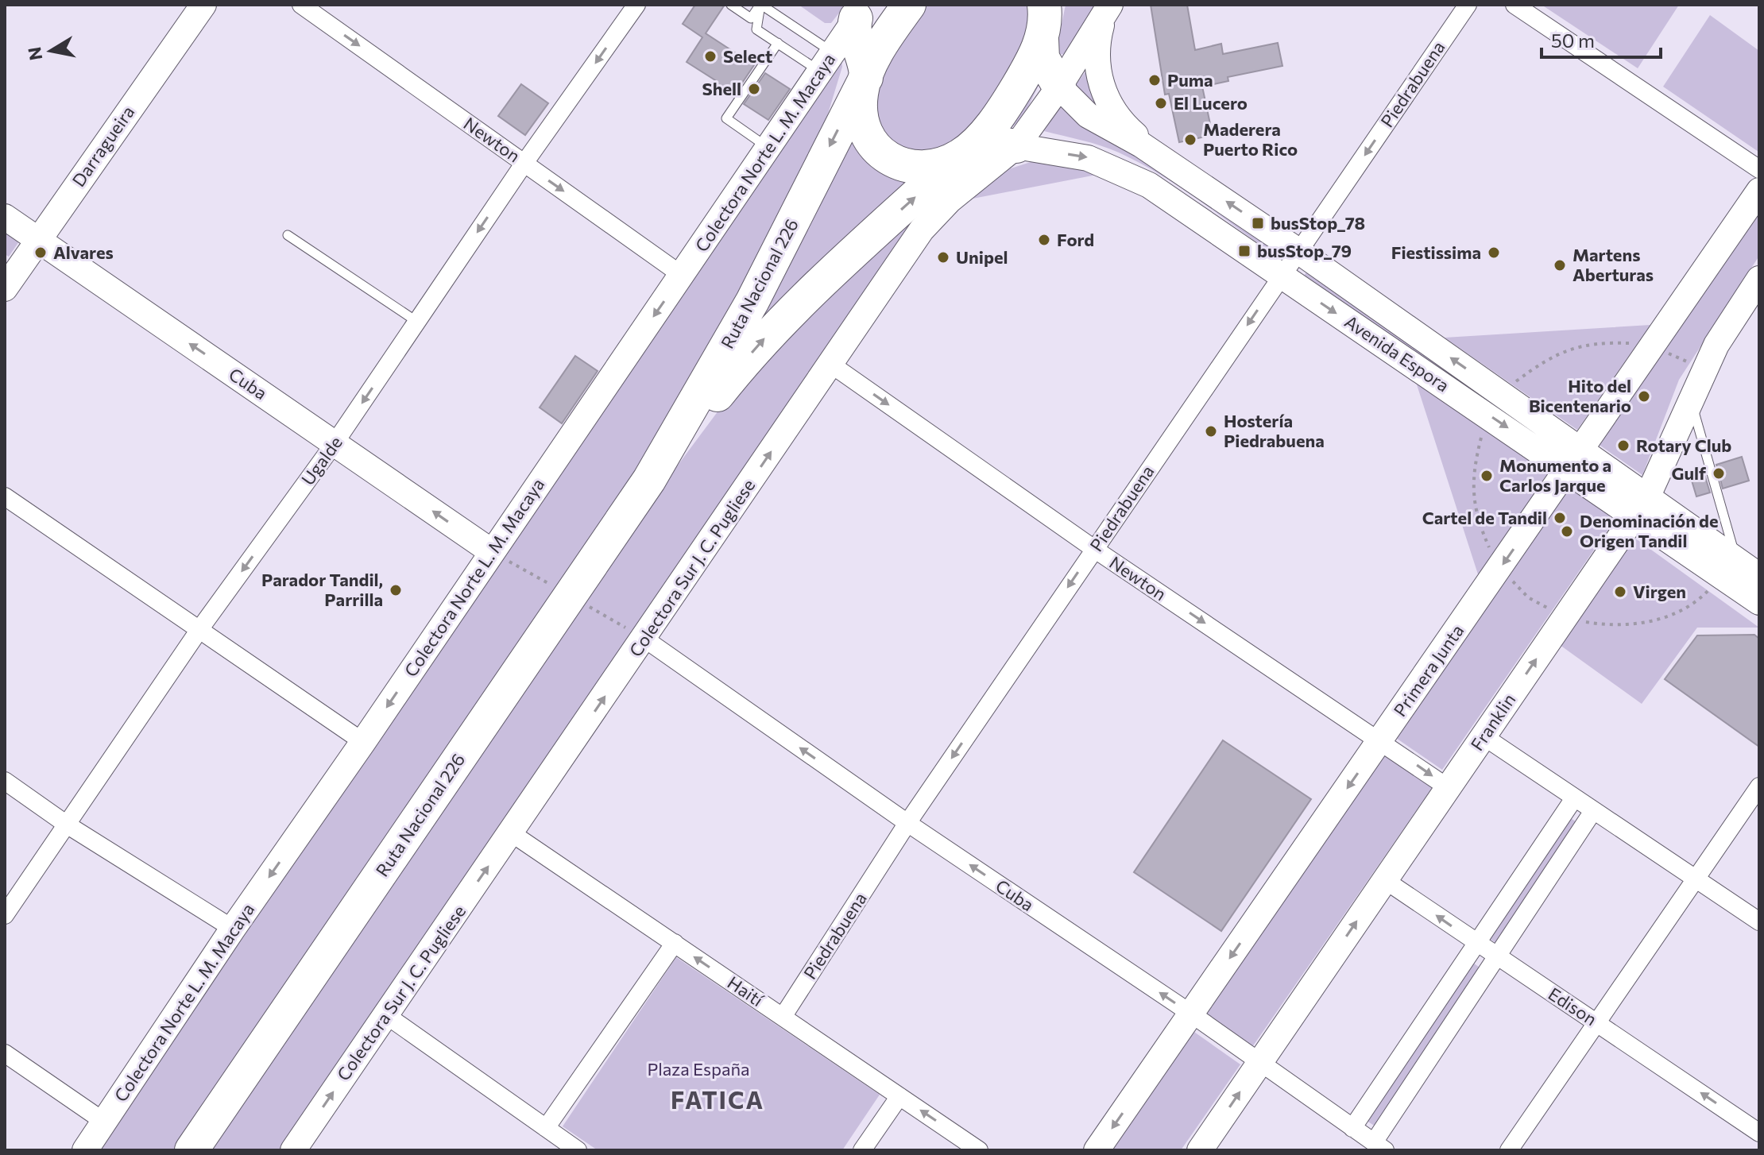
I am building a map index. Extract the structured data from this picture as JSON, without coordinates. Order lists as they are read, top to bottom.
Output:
{
  "streets": {
    "highway": ["Ruta Nacional 226"],
    "main road": [
      "Darragueira",
      "Colectora Norte L. M. Macaya",
      "Avenida Espora",
      "Cuba",
      "Colectora Sur J. C. Pugliese",
      "Primera Junta",
      "Franklin"
    ],
    "street": [
      "Piedrabuena",
      "Newton",
      "Ugalde",
      "Haití",
      "Edison"
    ]
  },
  "crossings": [
    ["Piedrabuena", "Newton"],
    ["Piedrabuena", "Avenida Espora"],
    ["Piedrabuena", "Cuba"],
    ["Piedrabuena", "Haití"],
    ["Newton", "Colectora Norte L. M. Macaya"],
    ["Newton", "Ugalde"],
    ["Newton", "Colectora Sur J. C. Pugliese"],
    ["Newton", "Primera Junta"],
    ["Newton", "Franklin"],
    ["Darragueira", "Cuba"],
    ["Colectora Norte L. M. Macaya", "Cuba"],
    ["Avenida Espora", "Colectora Sur J. C. Pugliese"],
    ["Avenida Espora", "Primera Junta"],
    ["Avenida Espora", "Franklin"],
    ["Cuba", "Ugalde"],
    ["Cuba", "Colectora Sur J. C. Pugliese"],
    ["Cuba", "Primera Junta"],
    ["Cuba", "Franklin"],
    ["Colectora Sur J. C. Pugliese", "Haití"],
    ["Franklin", "Edison"]
  ],
  "one_way": [
    "Piedrabuena",
    "Newton",
    "Colectora Norte L. M. Macaya",
    "Cuba",
    "Ugalde",
    "Colectora Sur J. C. Pugliese",
    "Primera Junta",
    "Franklin",
    "Haití",
    "Edison"
  ],
  "districts": ["FATICA"],
  "parks": ["Plaza España"],
  "places": {
    "other": [
      "Select",
      "Puma",
      "Shell",
      "El Lucero",
      "Maderera Puerto Rico",
      "Ford",
      "Alvares",
      "Fiestissima",
      "Unipel",
      "Martens Aberturas",
      "Hito del Bicentenario",
      "Hostería Piedrabuena",
      "Rotary Club",
      "Gulf",
      "Monumento a Carlos Jarque",
      "Cartel de Tandil",
      "Denominación de Origen Tandil",
      "Parador Tandil, Parrilla",
      "Virgen"
    ],
    "transit": ["busStop_78", "busStop_79"]
  },
  "scale_bar": "50 m",
  "north": "left"
}
